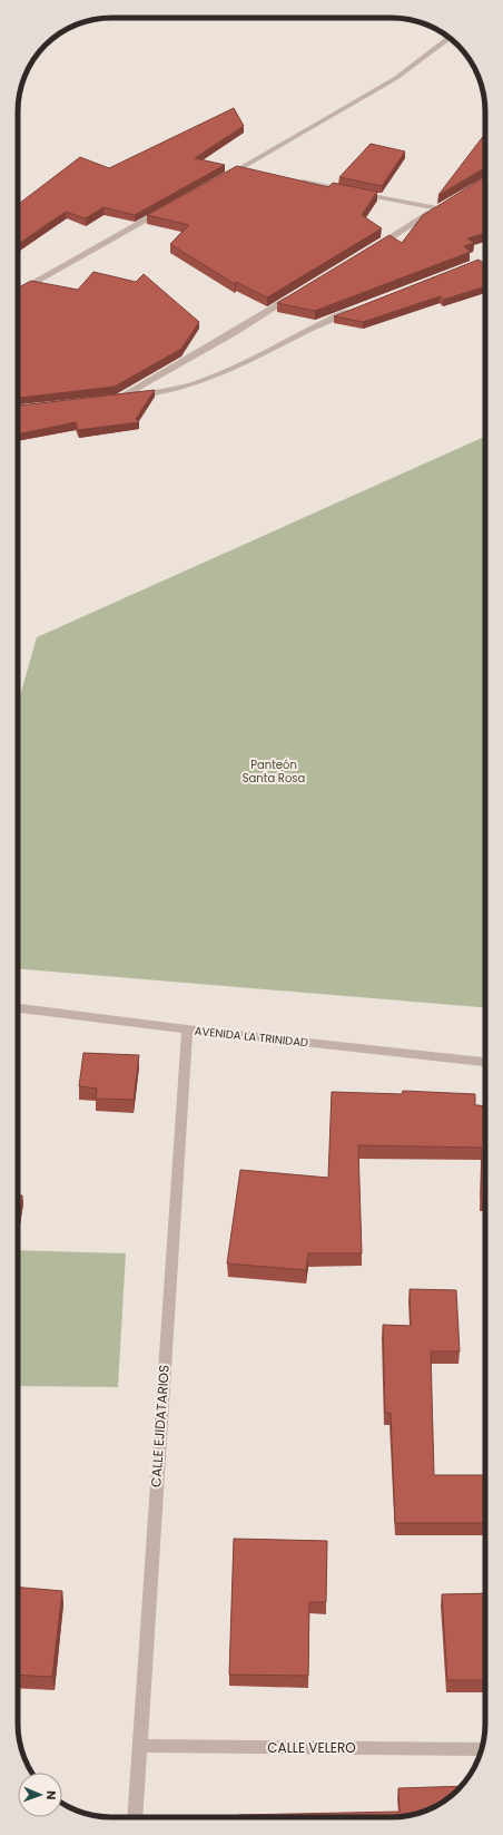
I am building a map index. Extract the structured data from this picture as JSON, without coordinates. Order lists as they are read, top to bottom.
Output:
{
  "streets": {
    "street": ["AVENIDA LA TRINIDAD", "CALLE EJIDATARIOS", "CALLE VELERO"]
  },
  "crossings": [
    ["AVENIDA LA TRINIDAD", "CALLE EJIDATARIOS"],
    ["CALLE EJIDATARIOS", "CALLE VELERO"]
  ],
  "parks": ["Panteón Santa Rosa"],
  "north": "right"
}
